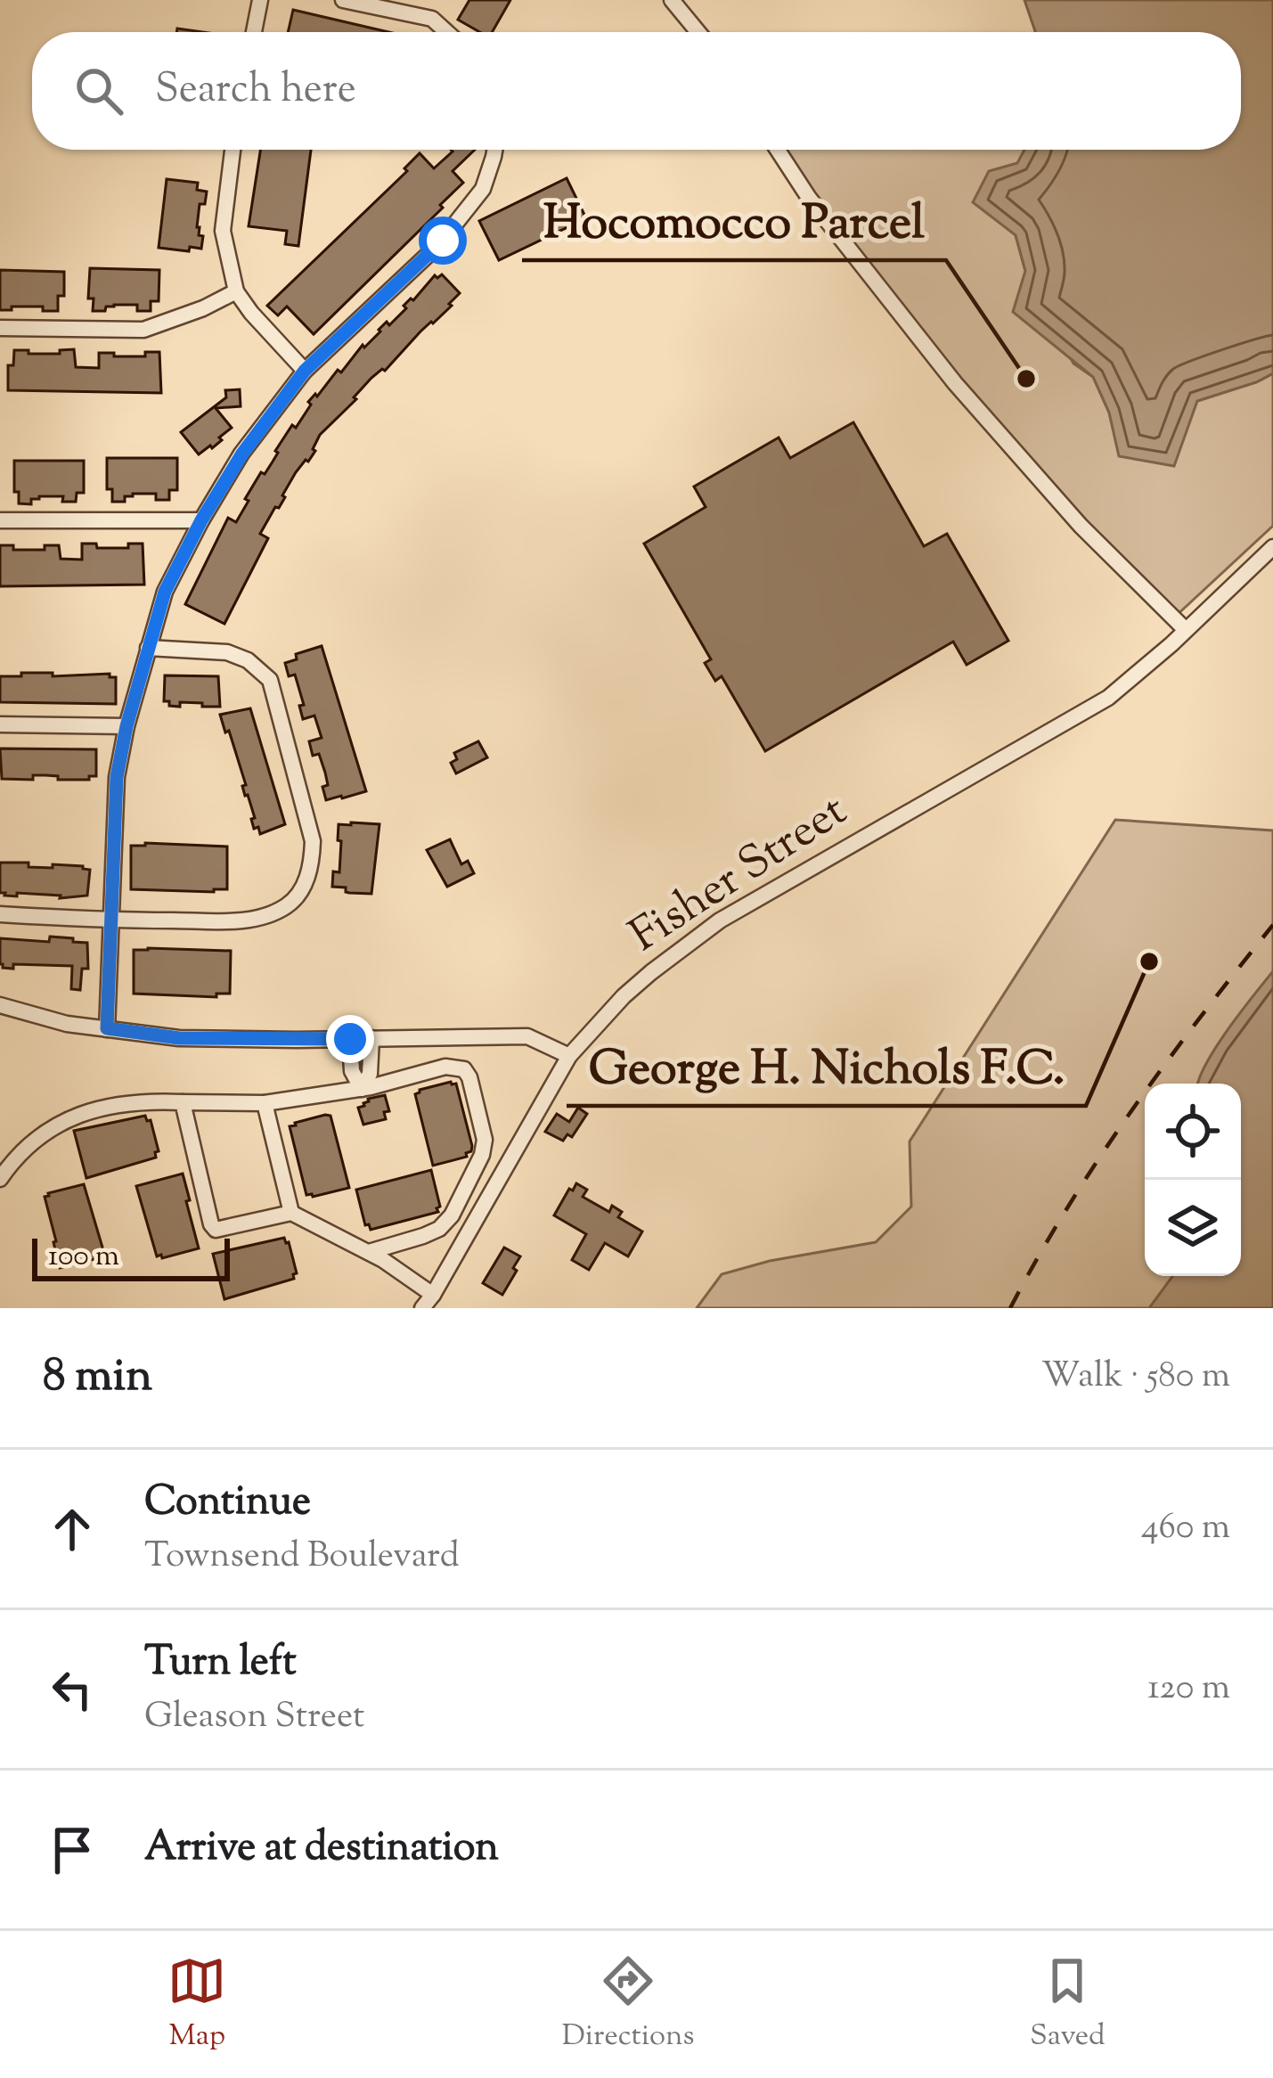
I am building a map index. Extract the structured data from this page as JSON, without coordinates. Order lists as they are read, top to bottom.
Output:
{
  "streets": {
    "street": ["Fisher Street"]
  },
  "places": ["Hocomocco Parcel", "George H. Nichols F.C."],
  "scale_bar": "100 m",
  "page": {
    "search": "Search here",
    "scale": "100 m",
    "heading": ["8 min", "Walk · 580 m"],
    "list": [
      ["Continue", "Townsend Boulevard", "460 m"],
      ["Turn left", "Gleason Street", "120 m"],
      "Arrive at destination"
    ],
    "nav": ["Map", "Directions", "Saved"]
  }
}
